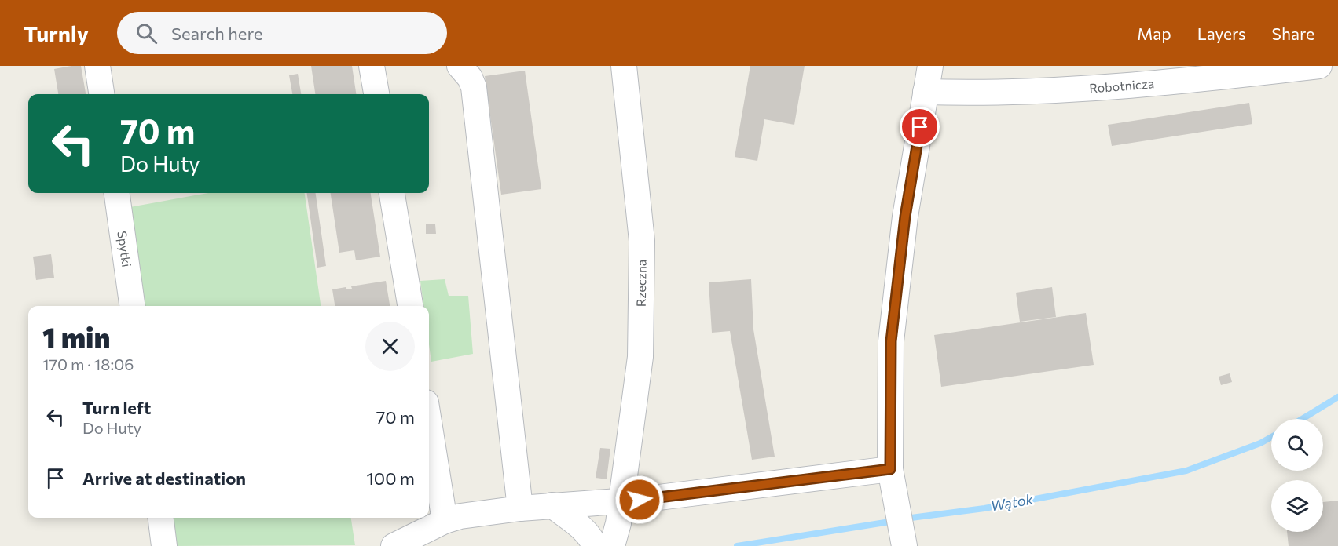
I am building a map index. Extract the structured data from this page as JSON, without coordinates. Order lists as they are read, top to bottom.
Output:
{
  "streets": {
    "street": ["Robotnicza", "Spytki", "Rzeczna"]
  },
  "water": ["Wątok"],
  "page": {
    "header": "Turnly",
    "search": "Search here",
    "nav": ["Map", "Layers", "Share"],
    "turn": ["70 m", "Do Huty"],
    "heading": ["1 min", "170 m · 18:06"],
    "list": [
      {
        "name": "Turn left",
        "note": "Do Huty",
        "value": "70 m"
      },
      {
        "name": "Arrive at destination",
        "value": "100 m"
      }
    ]
  }
}
